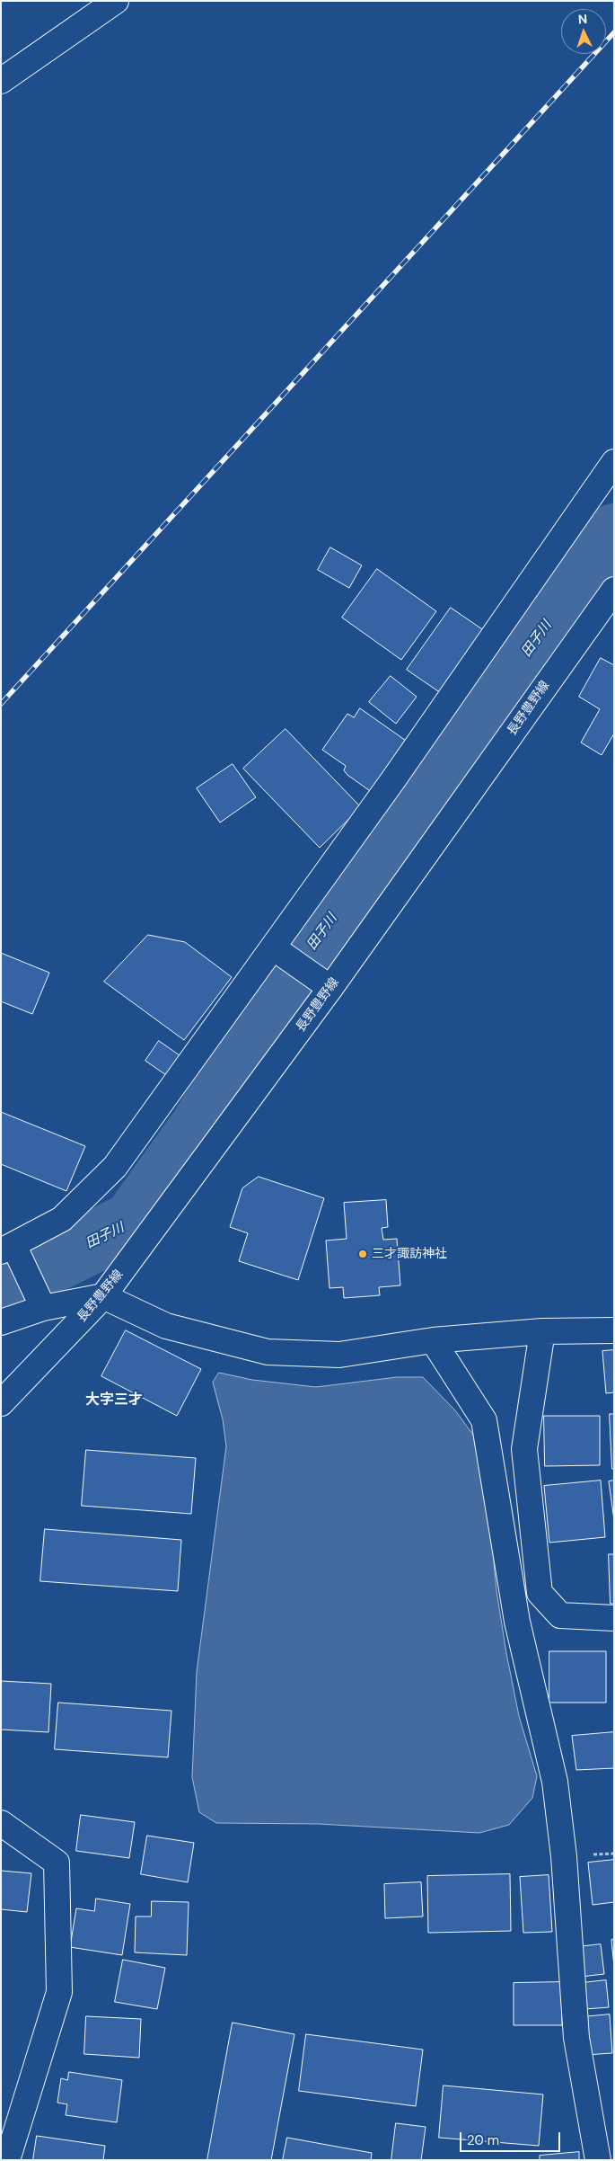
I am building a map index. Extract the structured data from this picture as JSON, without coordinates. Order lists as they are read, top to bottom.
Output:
{
  "streets": {
    "street": ["長野豊野線"]
  },
  "districts": ["大字三才"],
  "water": ["田子川"],
  "places": ["三才諏訪神社"],
  "scale_bar": "20 m",
  "north": "top"
}
